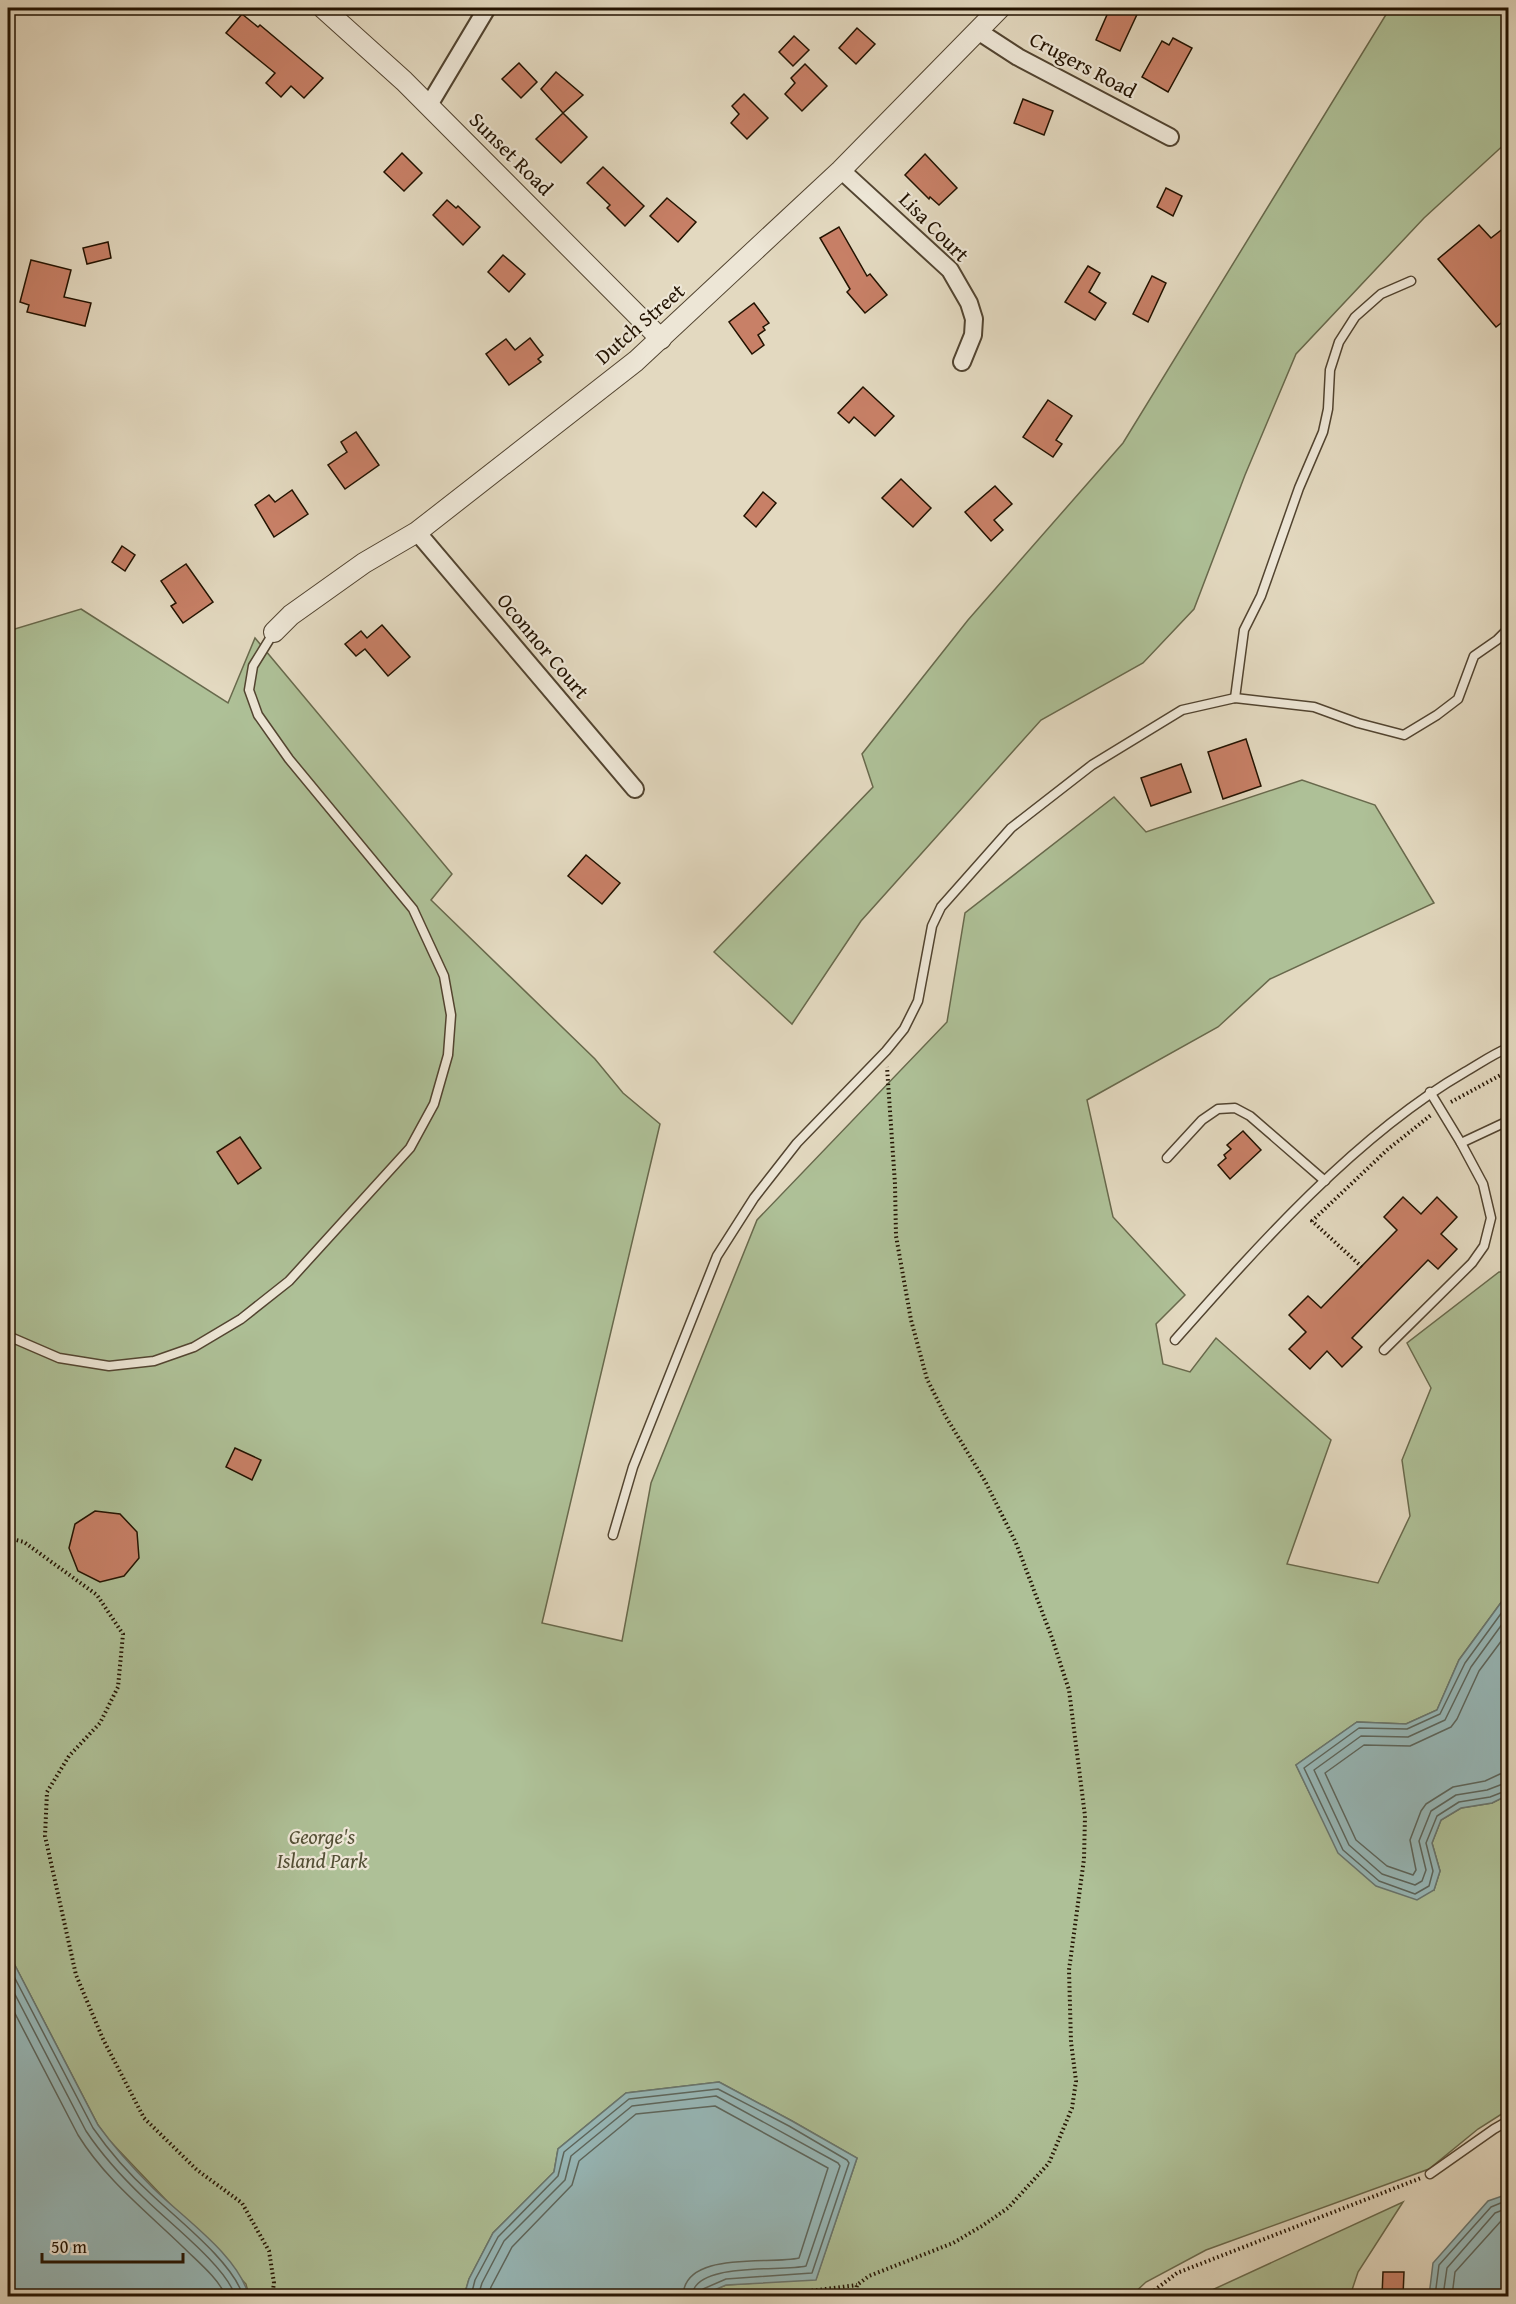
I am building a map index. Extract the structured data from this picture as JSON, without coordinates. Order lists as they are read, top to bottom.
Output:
{
  "streets": {
    "street": [
      "Crugers Road",
      "Sunset Road",
      "Lisa Court",
      "Dutch Street",
      "Oconnor Court"
    ]
  },
  "crossings": [
    ["Crugers Road", "Dutch Street"],
    ["Sunset Road", "Dutch Street"],
    ["Lisa Court", "Dutch Street"],
    ["Dutch Street", "Oconnor Court"]
  ],
  "parks": ["George's Island Park"],
  "scale_bar": "50 m"
}
